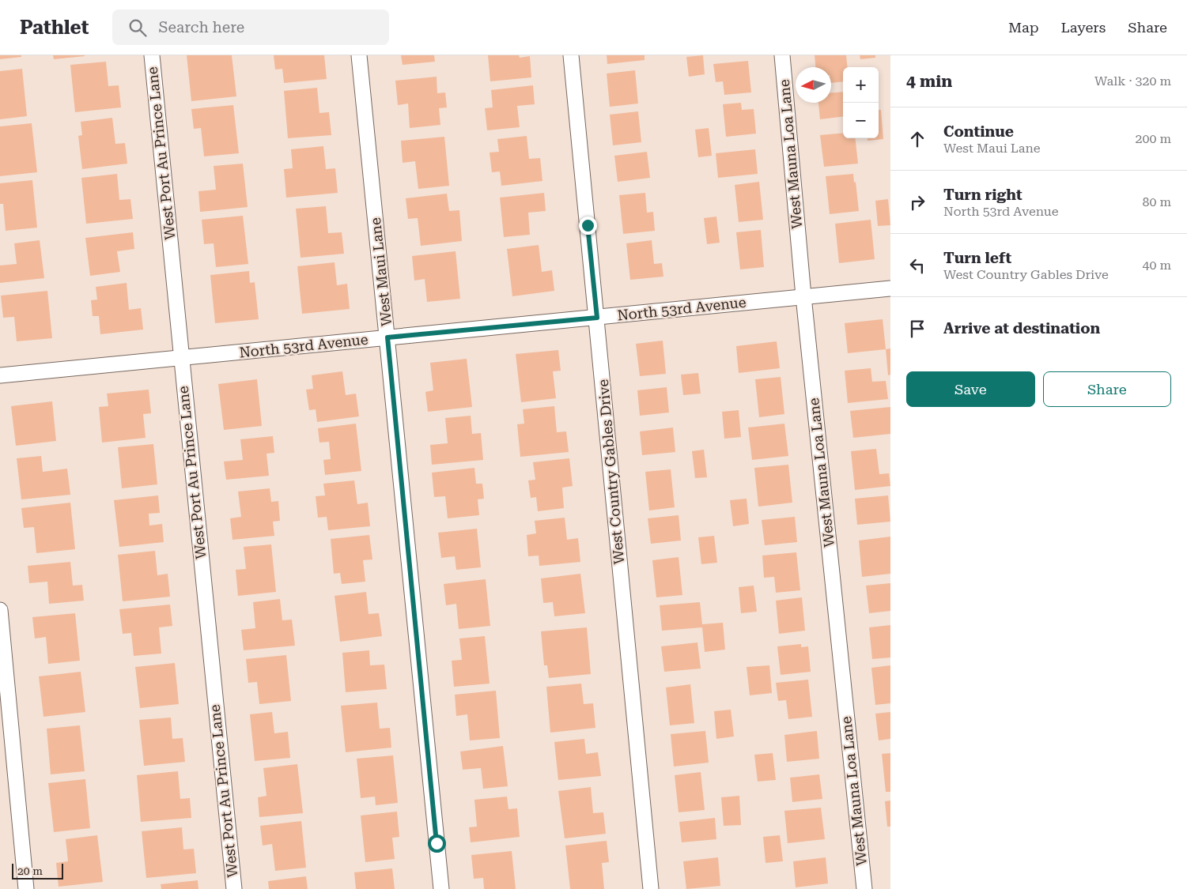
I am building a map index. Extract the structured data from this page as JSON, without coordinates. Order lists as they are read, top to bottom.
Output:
{
  "streets": {
    "street": [
      "West Port Au Prince Lane",
      "West Mauna Loa Lane",
      "West Maui Lane",
      "North 53rd Avenue",
      "West Country Gables Drive"
    ]
  },
  "crossings": [
    ["West Port Au Prince Lane", "North 53rd Avenue"],
    ["West Mauna Loa Lane", "North 53rd Avenue"],
    ["West Maui Lane", "North 53rd Avenue"],
    ["North 53rd Avenue", "West Country Gables Drive"]
  ],
  "scale_bar": "20 m",
  "north": "left",
  "page": {
    "header": "Pathlet",
    "search": "Search here",
    "nav": ["Map", "Layers", "Share"],
    "heading": ["4 min", "Walk · 320 m"],
    "map_buttons": ["+", "−"],
    "list": [
      ["Continue", "West Maui Lane", "200 m"],
      ["Turn right", "North 53rd Avenue", "80 m"],
      ["Turn left", "West Country Gables Drive", "40 m"],
      "Arrive at destination"
    ],
    "buttons": ["Save", "Share"],
    "scale": "20 m"
  }
}
